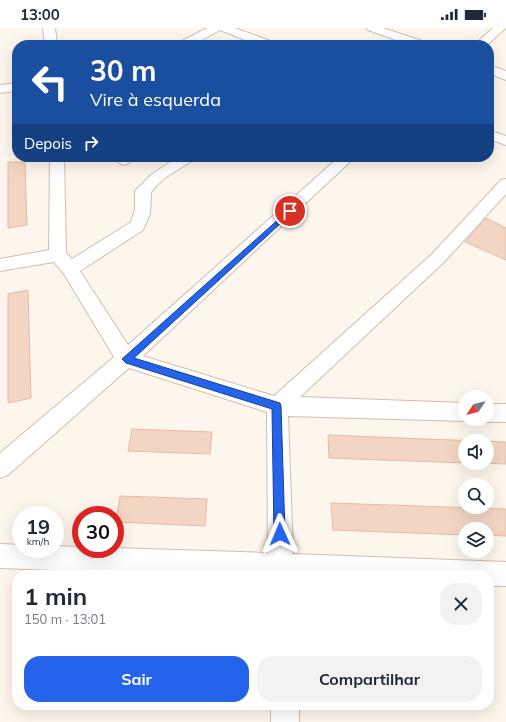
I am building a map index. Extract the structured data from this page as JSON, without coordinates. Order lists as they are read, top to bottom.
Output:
{
  "north": "bottom left",
  "page": {
    "status": "13:00",
    "turn": ["30 m", "Vire à esquerda"],
    "then": "Depois",
    "speed": "19 km/h",
    "limit": "30",
    "heading": ["1 min", "150 m · 13:01"],
    "buttons": ["Sair", "Compartilhar"]
  }
}
